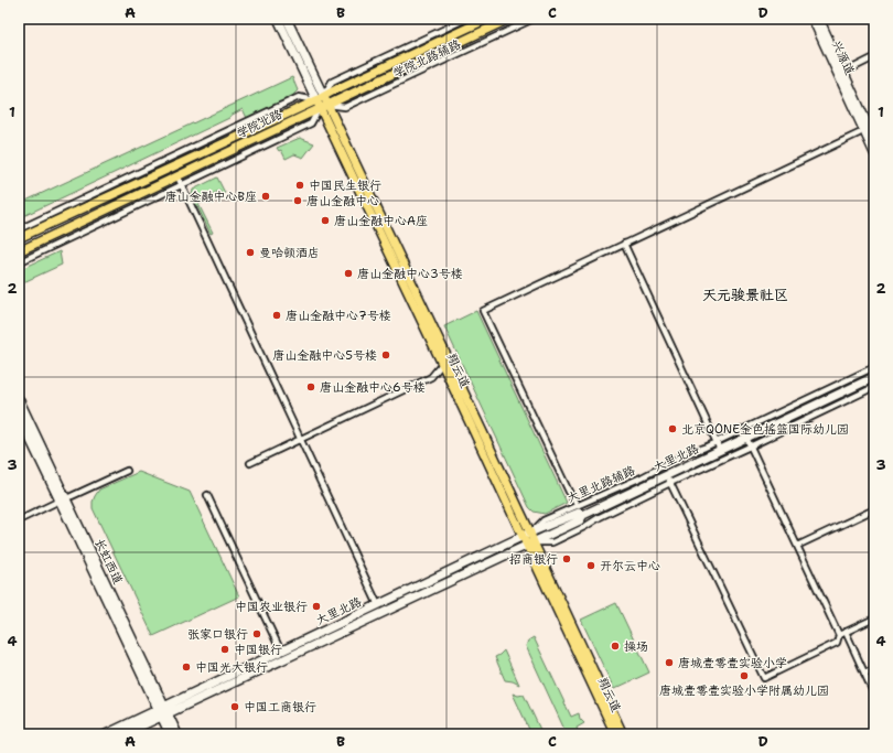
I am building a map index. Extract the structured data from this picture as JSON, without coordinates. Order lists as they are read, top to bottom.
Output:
{
  "streets": {
    "main road": [
      "兴源道",
      "学院北路",
      "翔云道",
      "大里北路",
      "长虹西道"
    ],
    "street": ["学院北路辅路", "大里北路辅路"]
  },
  "crossings": [
    ["学院北路辅路", "学院北路"],
    ["学院北路辅路", "翔云道"],
    ["学院北路", "翔云道"],
    ["翔云道", "大里北路"],
    ["翔云道", "大里北路辅路"],
    ["大里北路", "大里北路辅路"],
    ["大里北路", "长虹西道"]
  ],
  "districts": ["天元骏景社区"],
  "places": [
    "中国民生银行",
    "唐山金融中心B座",
    "唐山金融中心",
    "唐山金融中心A座",
    "曼哈顿酒店",
    "唐山金融中心3号楼",
    "唐山金融中心7号楼",
    "唐山金融中心5号楼",
    "唐山金融中心6号楼",
    "北京QONE金色摇篮国际幼儿园",
    "招商银行",
    "开尔云中心",
    "中国农业银行",
    "张家口银行",
    "操场",
    "中国银行",
    "唐城壹零壹实验小学",
    "中国光大银行",
    "唐城壹零壹实验小学附属幼儿园",
    "中国工商银行"
  ],
  "grid": {
    "columns": [
      "A",
      "B",
      "C",
      "D"
    ],
    "rows": [
      "1",
      "2",
      "3",
      "4"
    ]
  }
}
